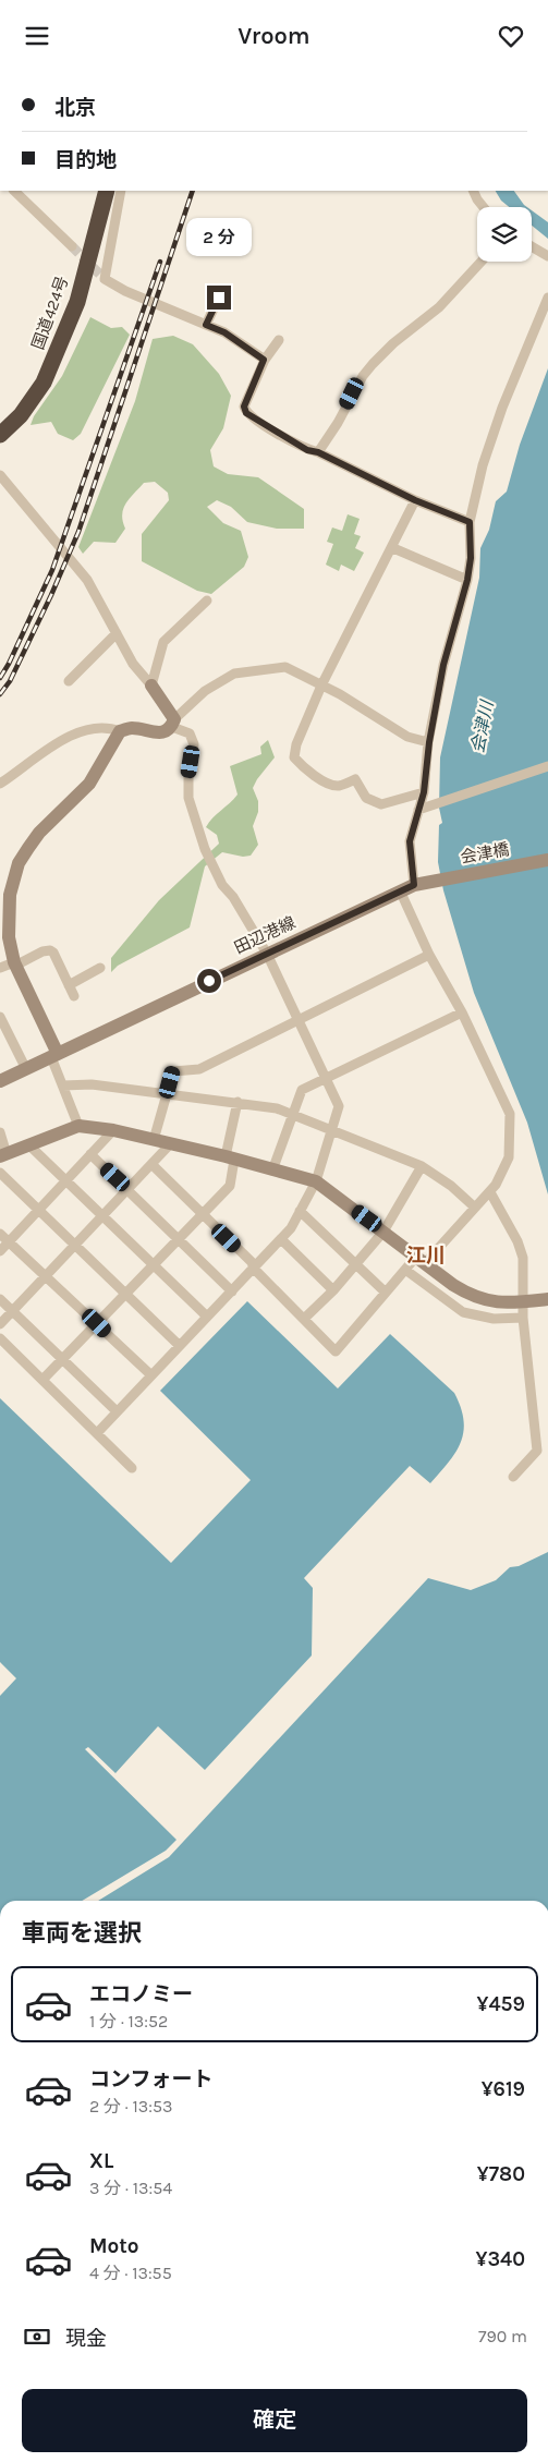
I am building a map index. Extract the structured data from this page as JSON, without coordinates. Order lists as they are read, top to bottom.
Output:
{
  "streets": {
    "highway": ["国道424号"],
    "street": ["会津橋", "田辺港線"]
  },
  "crossings": [
    ["会津橋", "田辺港線"]
  ],
  "districts": ["江川"],
  "water": ["会津川"],
  "page": {
    "header": "Vroom",
    "banner": ["北京", "目的地"],
    "bubble": "2 分",
    "heading": "車両を選択",
    "list": [
      {
        "name": "エコノミー",
        "note": "1 分 · 13:52",
        "value": "¥459"
      },
      {
        "name": "コンフォート",
        "note": "2 分 · 13:53",
        "value": "¥619"
      },
      {
        "name": "XL",
        "note": "3 分 · 13:54",
        "value": "¥780"
      },
      {
        "name": "Moto",
        "note": "4 分 · 13:55",
        "value": "¥340"
      }
    ],
    "pay": ["現金", "790 m"],
    "buttons": "確定"
  }
}
